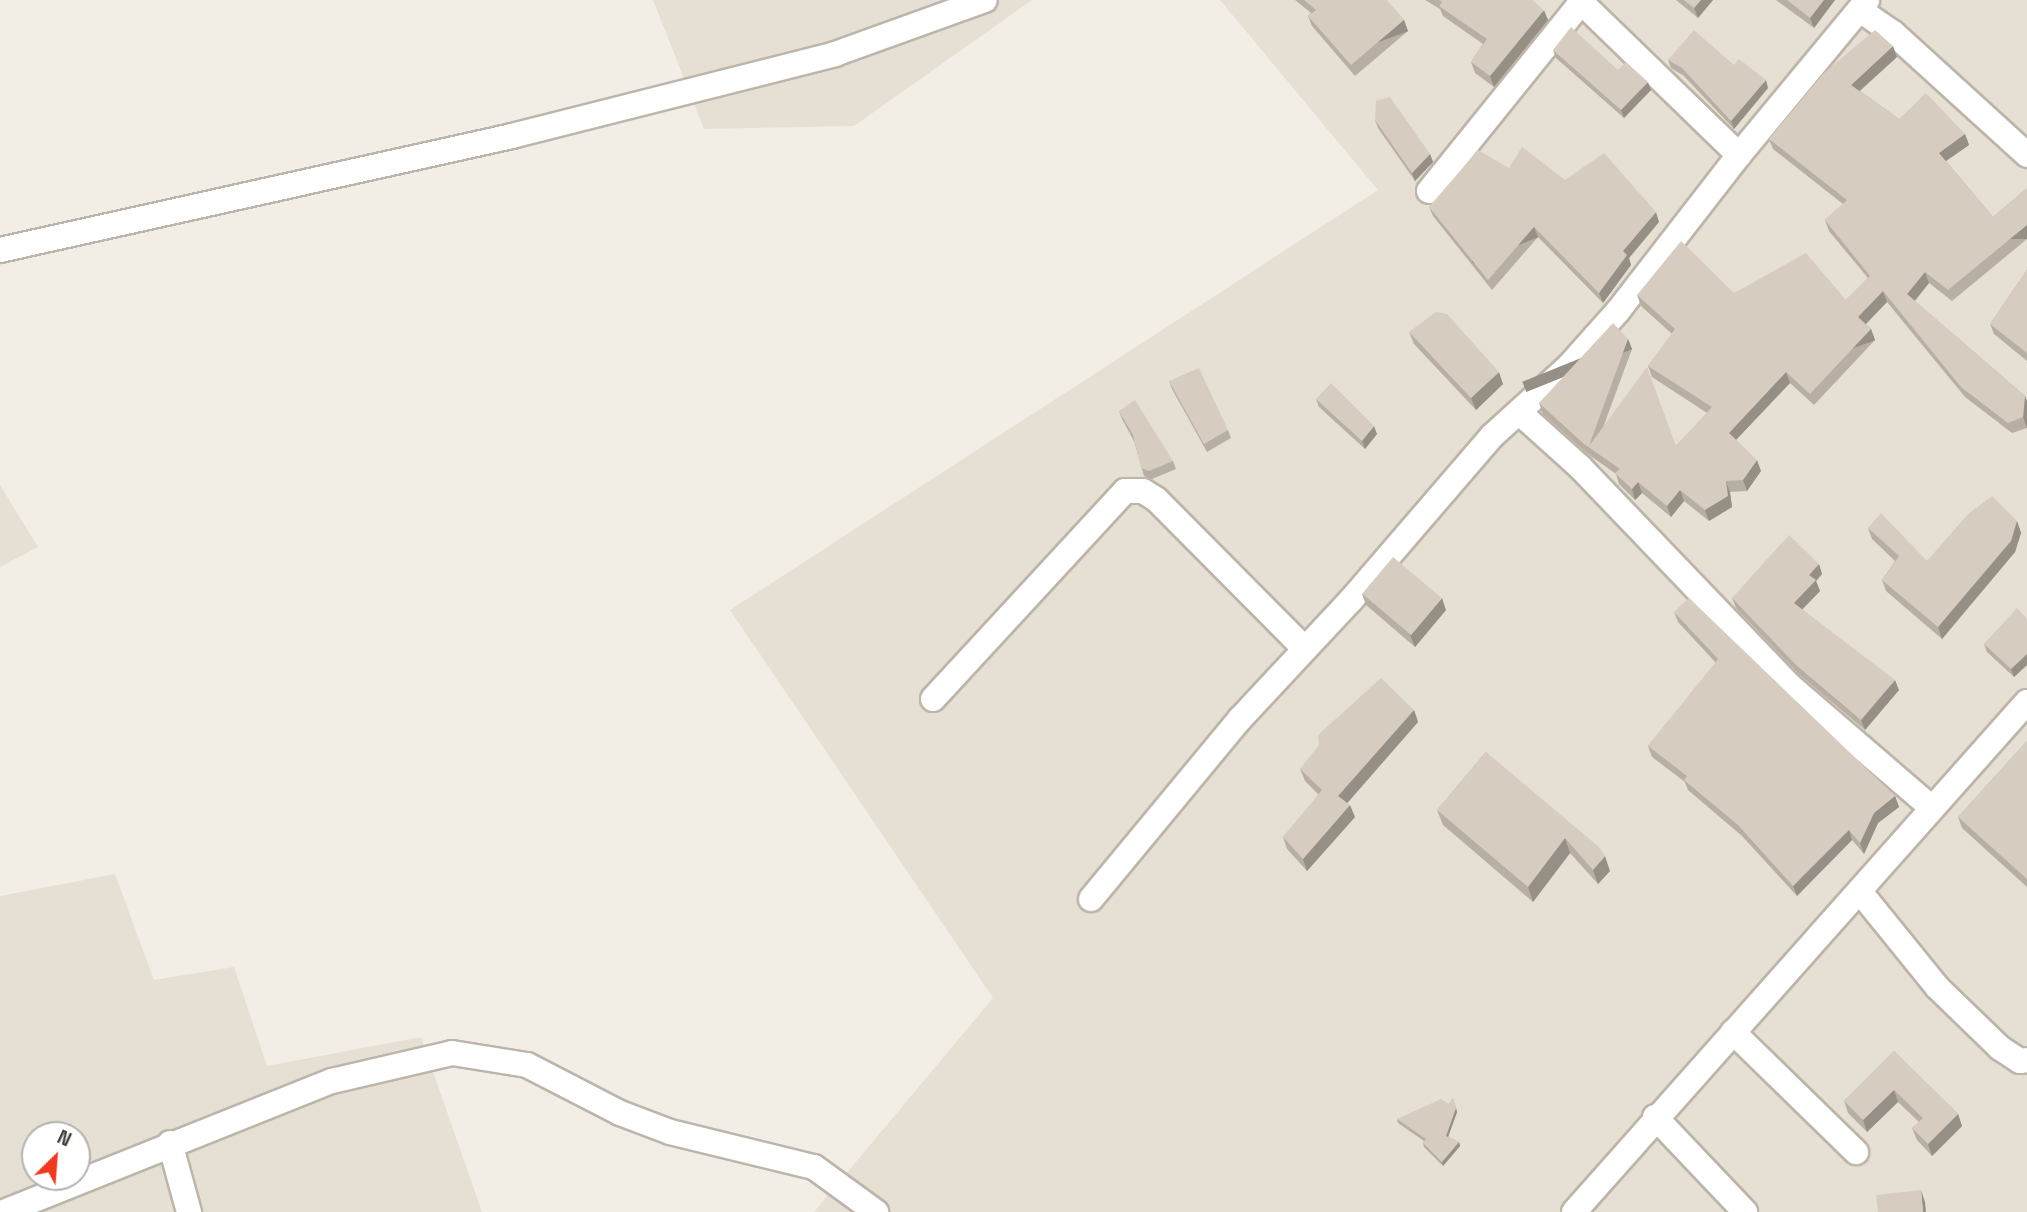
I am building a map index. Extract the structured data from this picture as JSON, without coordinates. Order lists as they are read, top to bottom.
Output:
{
  "north": "top right"
}
